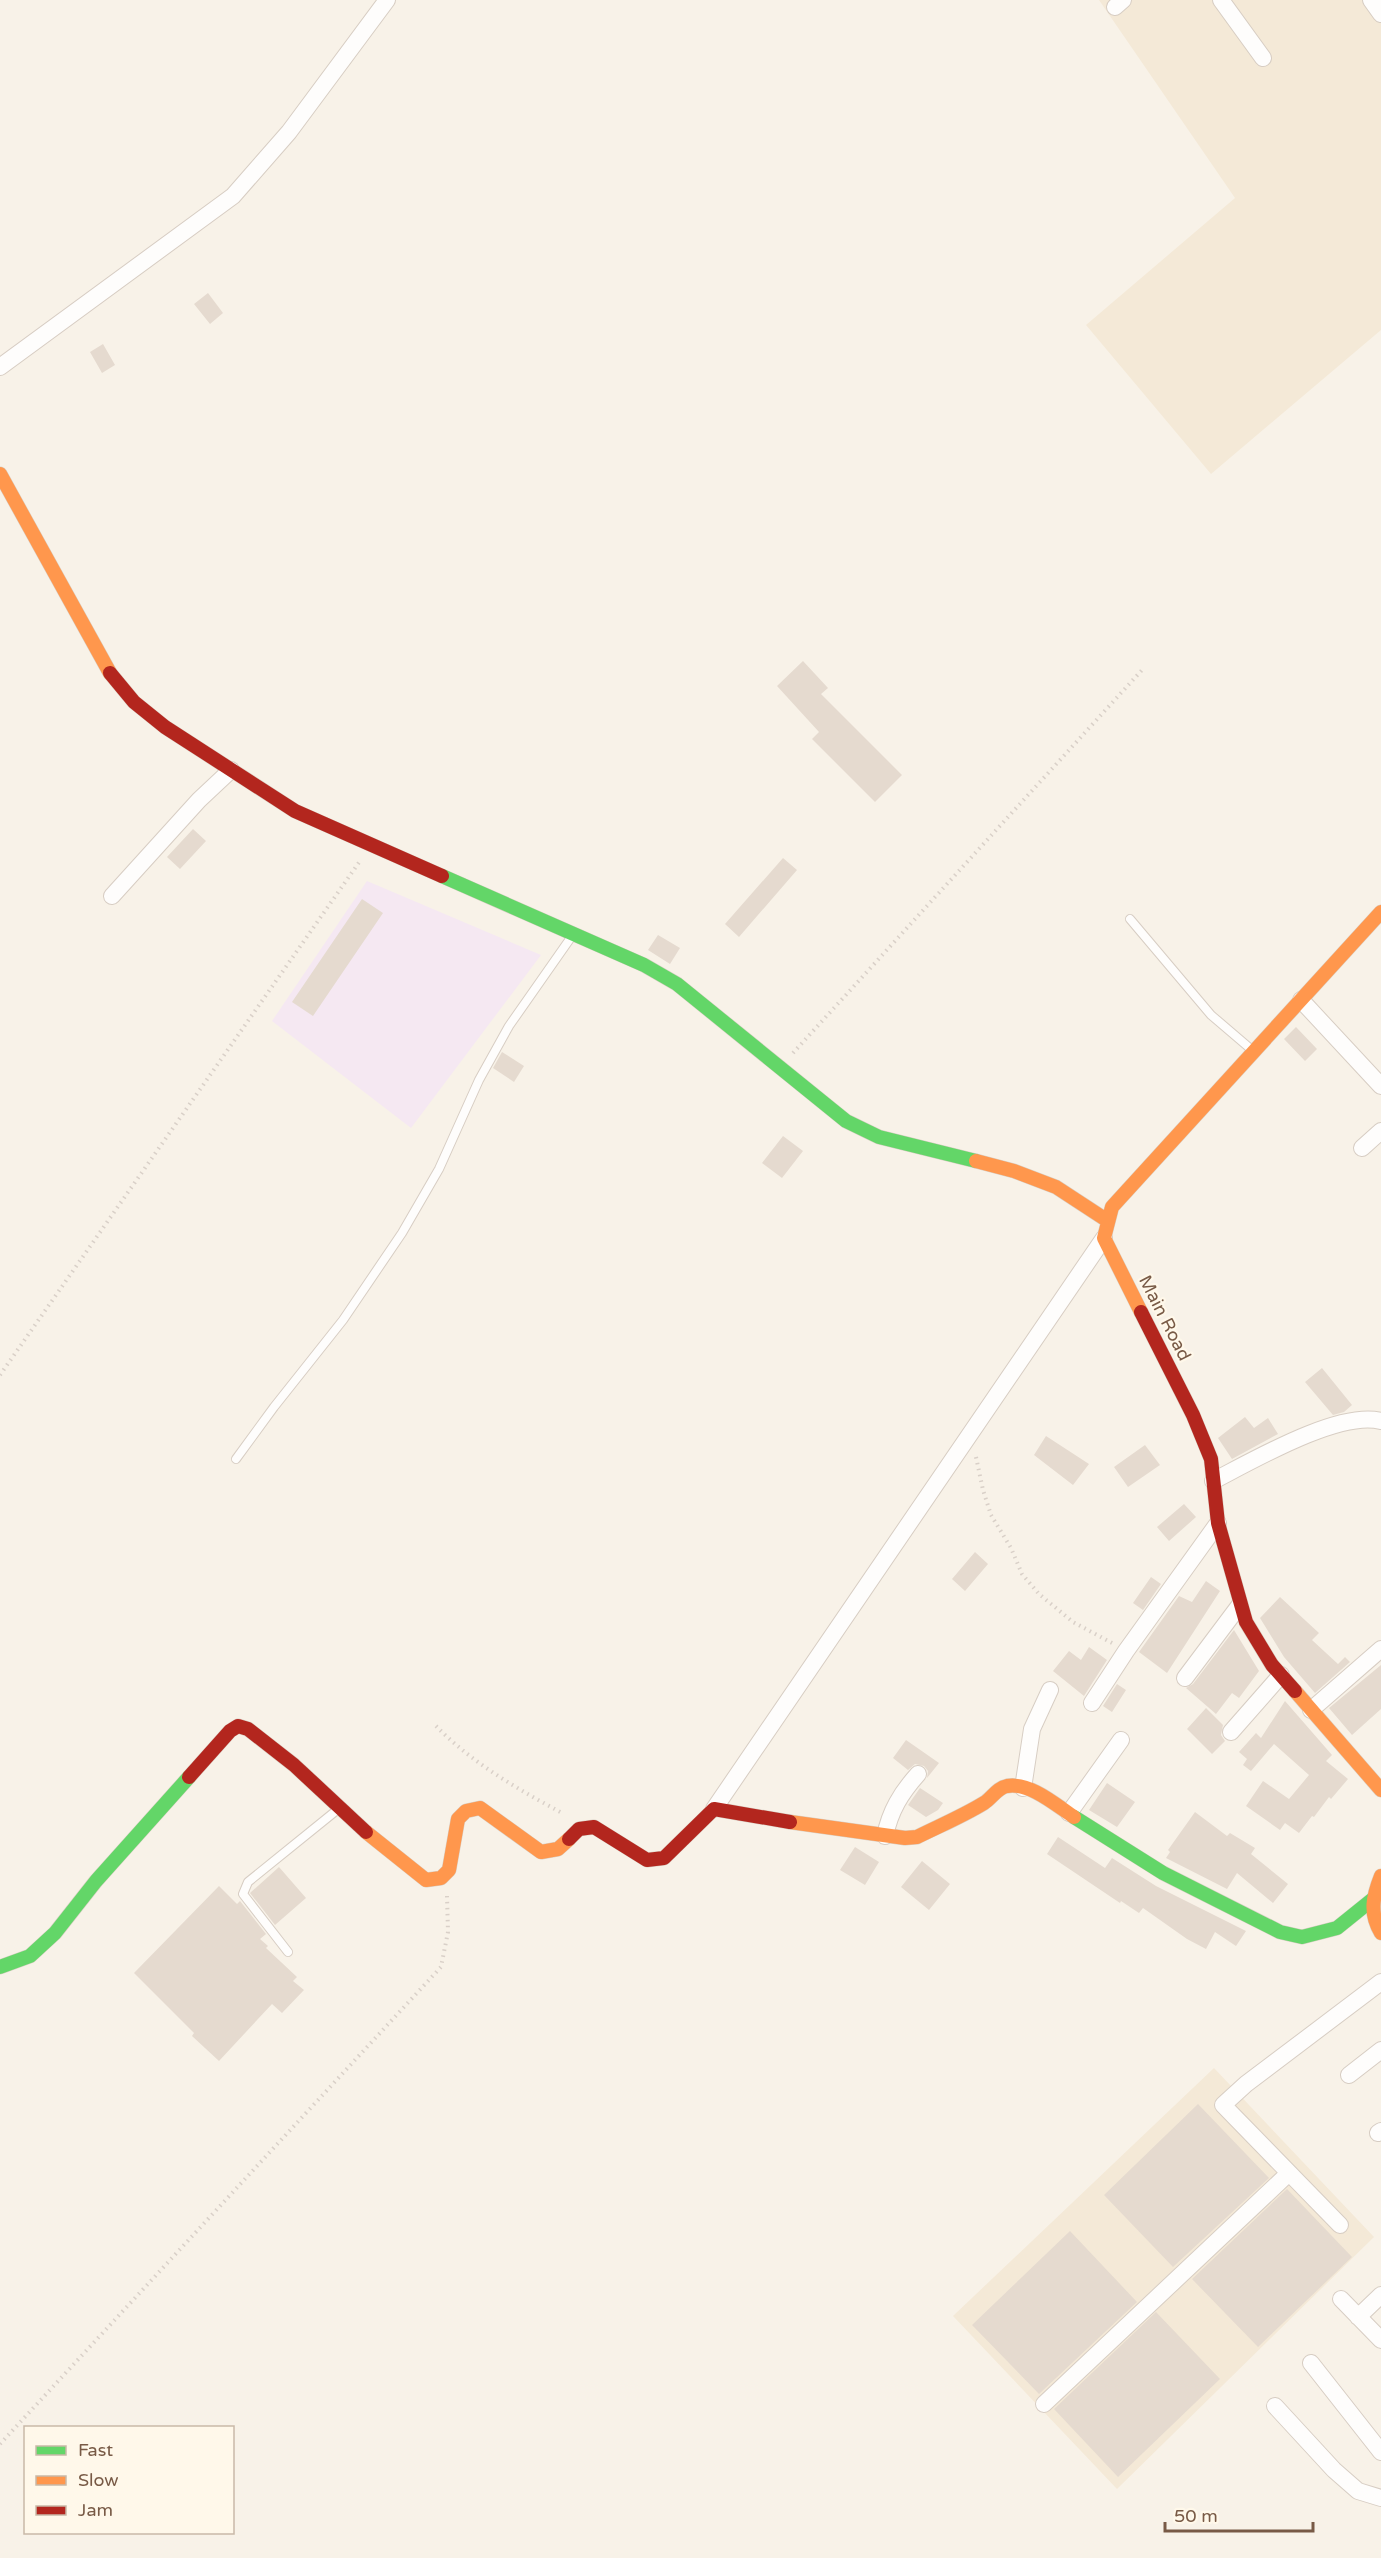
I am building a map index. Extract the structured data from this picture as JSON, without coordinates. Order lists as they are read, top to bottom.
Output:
{
  "streets": {
    "street": ["Main Road"]
  },
  "legend": ["Fast", "Slow", "Jam"],
  "scale_bar": "50 m"
}
